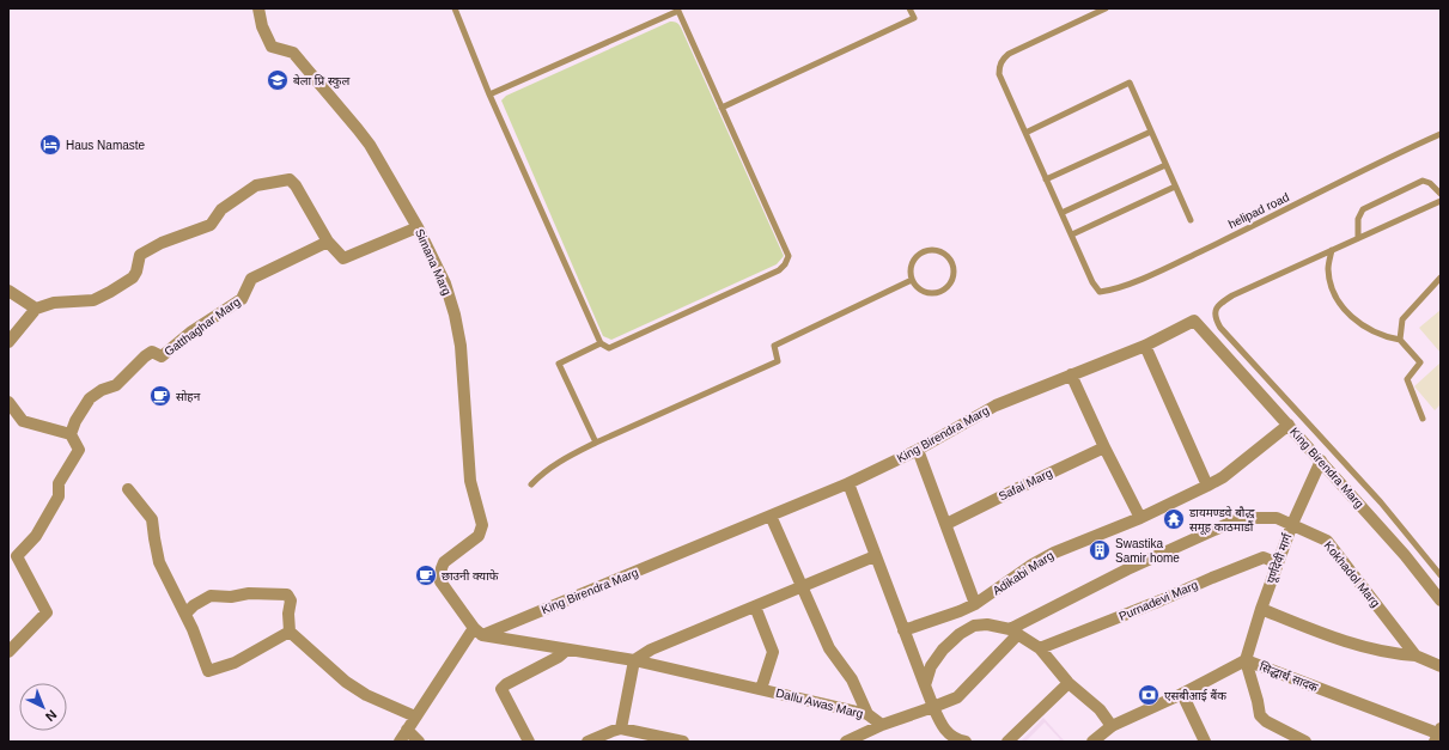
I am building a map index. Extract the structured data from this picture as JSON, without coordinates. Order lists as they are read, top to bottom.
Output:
{
  "streets": {
    "street": [
      "Simana Marg",
      "Gatthaghar Marg",
      "King Birendra Marg",
      "Safai Marg",
      "पूर्णदेवी मार्ग",
      "Adikabi Marg",
      "Kokhadol Marg",
      "Purnadevi Marg",
      "सिद्धार्थ सादक",
      "Dallu Awas Marg"
    ],
    "lane": ["helipad road"]
  },
  "crossings": [
    ["Simana Marg", "King Birendra Marg"],
    ["Simana Marg", "Dallu Awas Marg"],
    ["King Birendra Marg", "पूर्णदेवी मार्ग"],
    ["King Birendra Marg", "Adikabi Marg"],
    ["King Birendra Marg", "Dallu Awas Marg"],
    ["पूर्णदेवी मार्ग", "Kokhadol Marg"],
    ["पूर्णदेवी मार्ग", "Purnadevi Marg"],
    ["पूर्णदेवी मार्ग", "सिद्धार्थ सादक"]
  ],
  "places": {
    "school or university": ["बेला प्रि स्कुल"],
    "hotel": ["Haus Namaste"],
    "cafe": ["सोहन", "छाउनी क्याफे"],
    "temple": ["डायमण्डवे बौद्ध समूह काठमाडौं"],
    "building": ["Swastika Samir home"],
    "bank": ["एसबीआई बैंक"]
  },
  "north": "bottom right"
}
